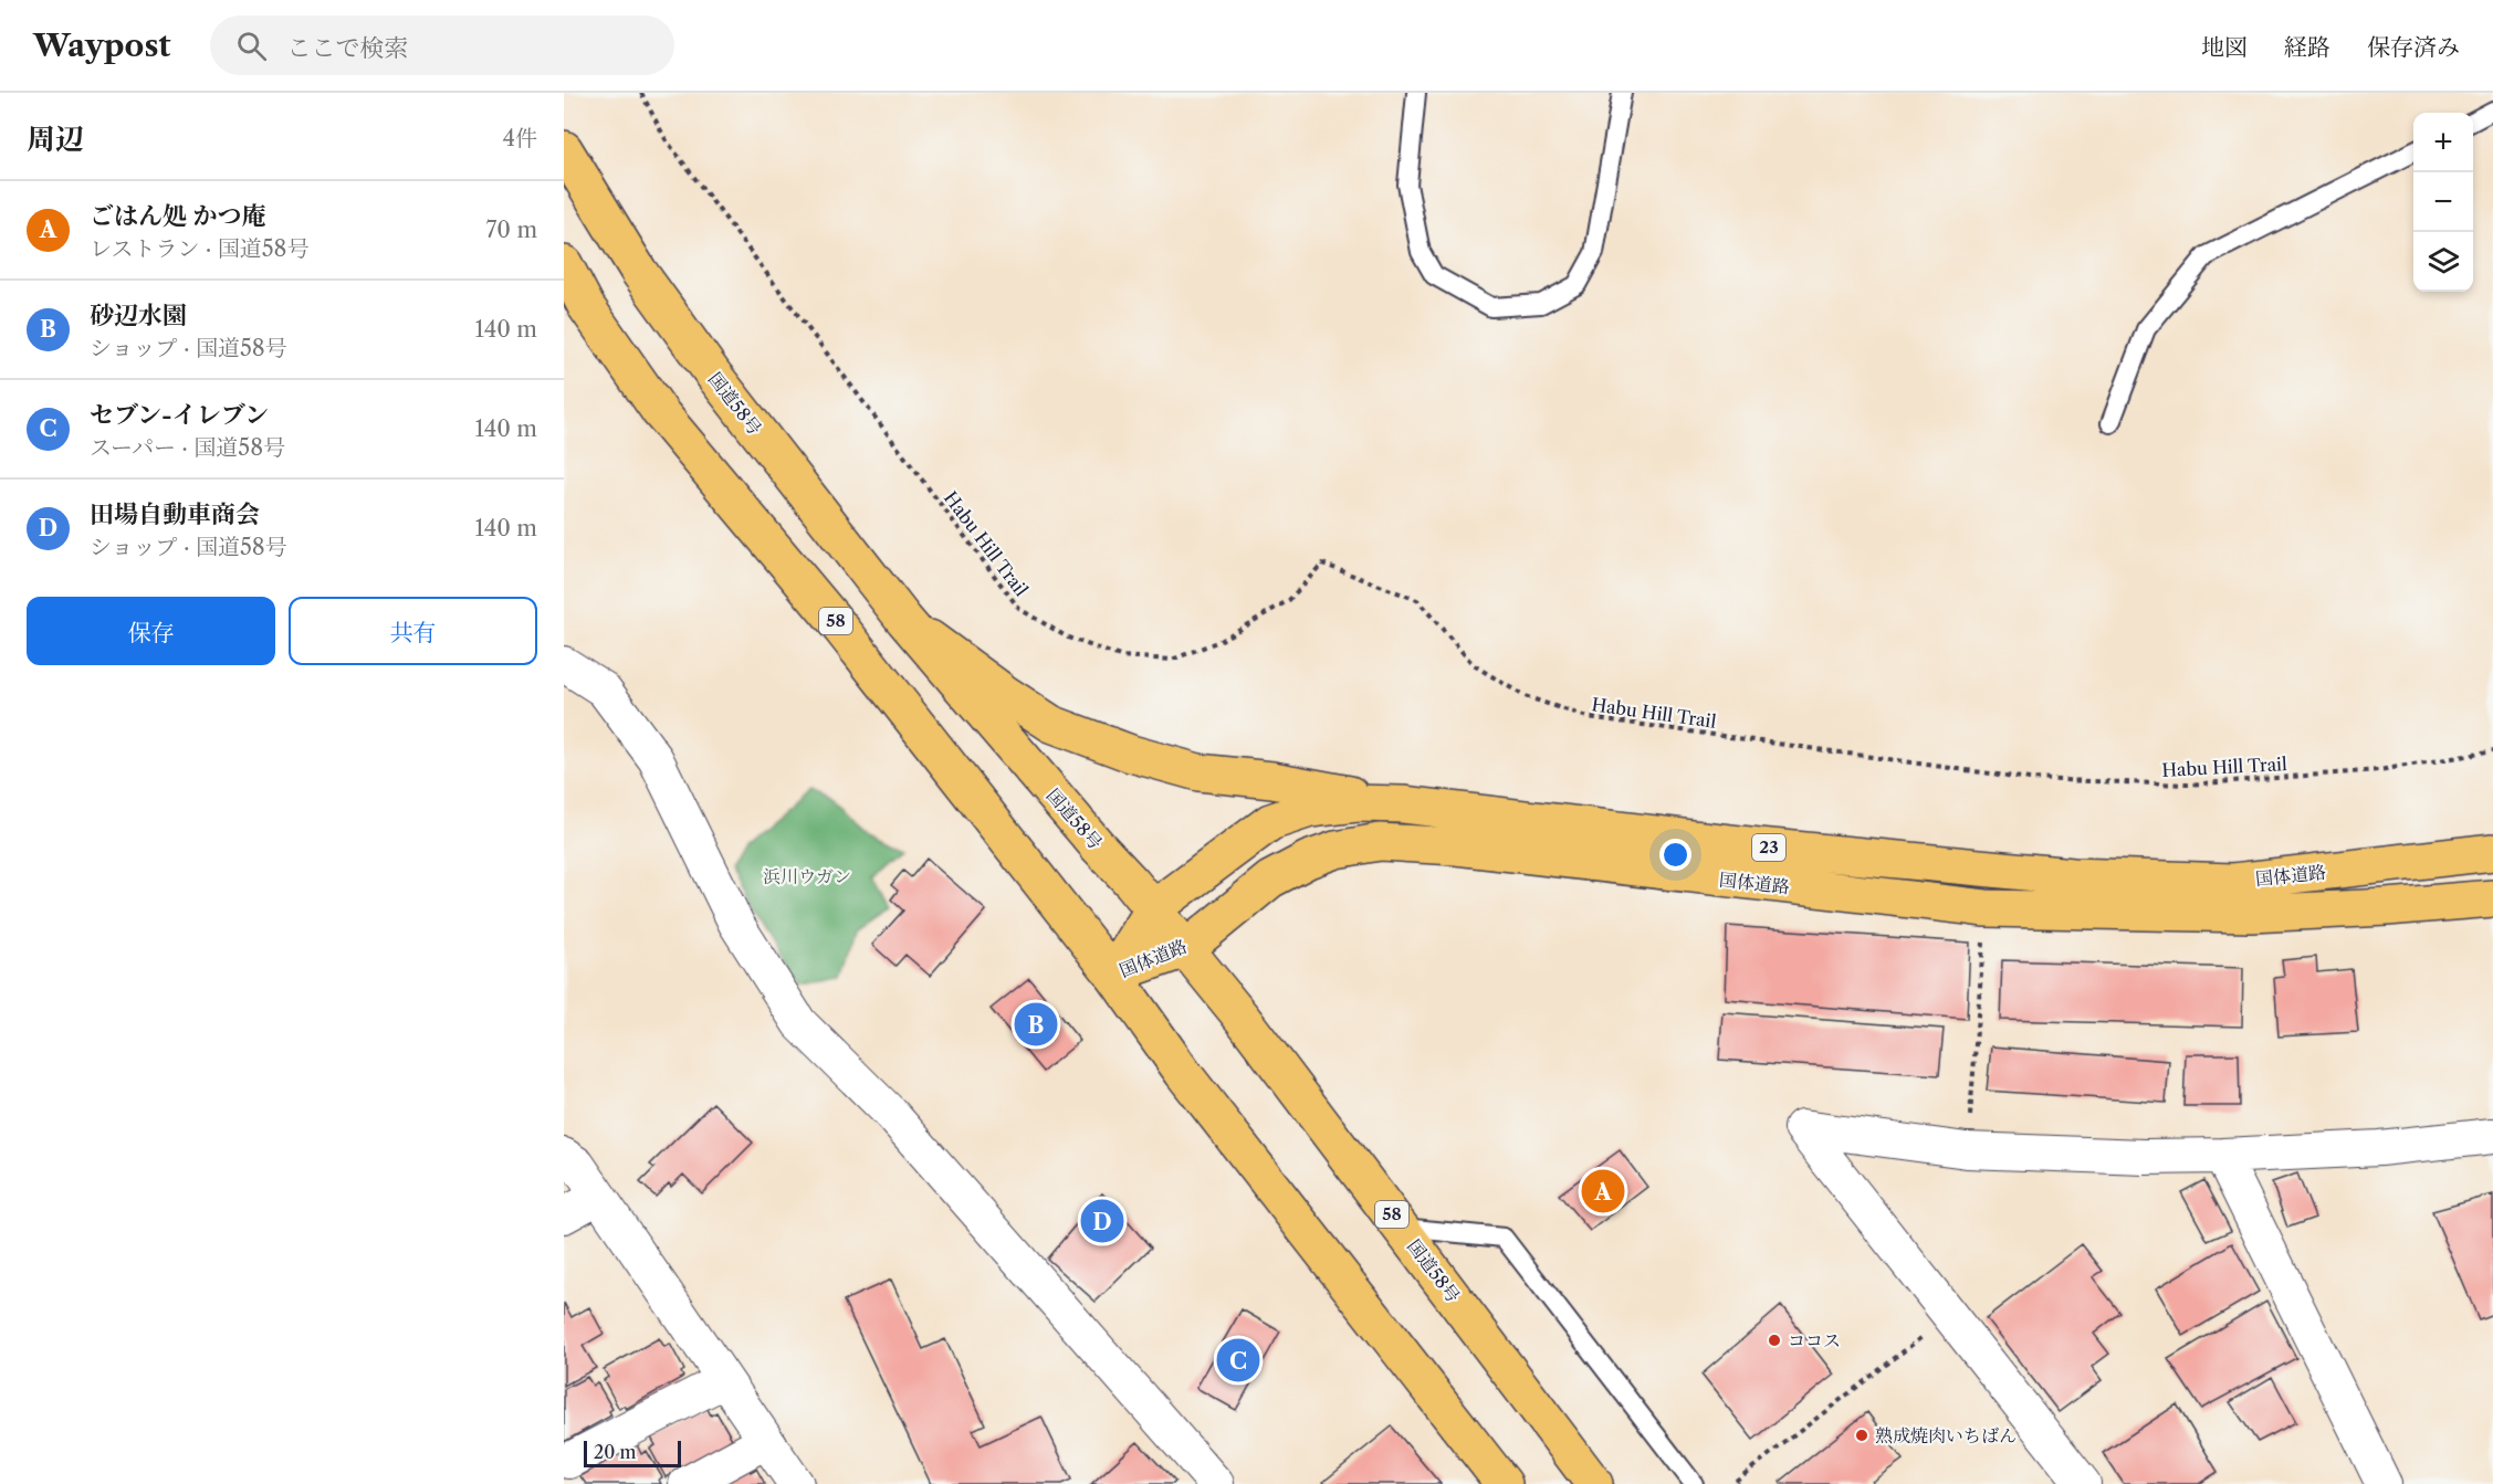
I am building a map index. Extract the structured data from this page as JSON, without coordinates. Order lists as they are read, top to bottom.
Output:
{
  "streets": {
    "main road": [
      "国道58号",
      "58",
      "23",
      "国体道路"
    ],
    "path": ["Habu Hill Trail"]
  },
  "crossings": [
    ["国道58号", "国体道路"],
    ["58", "国体道路"]
  ],
  "parks": ["浜川ウガン"],
  "places": ["ココス", "熟成焼肉いちばん"],
  "scale_bar": "20 m",
  "page": {
    "header": "Waypost",
    "search": "ここで検索",
    "nav": ["地図", "経路", "保存済み"],
    "heading": ["周辺", "4件"],
    "map_buttons": ["+", "−"],
    "list": [
      {
        "mark": "A",
        "name": "ごはん処 かつ庵",
        "note": "レストラン · 国道58号",
        "value": "70 m"
      },
      {
        "mark": "B",
        "name": "砂辺水園",
        "note": "ショップ · 国道58号",
        "value": "140 m"
      },
      {
        "mark": "C",
        "name": "セブン-イレブン",
        "note": "スーパー · 国道58号",
        "value": "140 m"
      },
      {
        "mark": "D",
        "name": "田場自動車商会",
        "note": "ショップ · 国道58号",
        "value": "140 m"
      }
    ],
    "buttons": ["保存", "共有"],
    "pins": [
      "B",
      "A",
      "D",
      "C"
    ],
    "scale": "20 m"
  }
}
